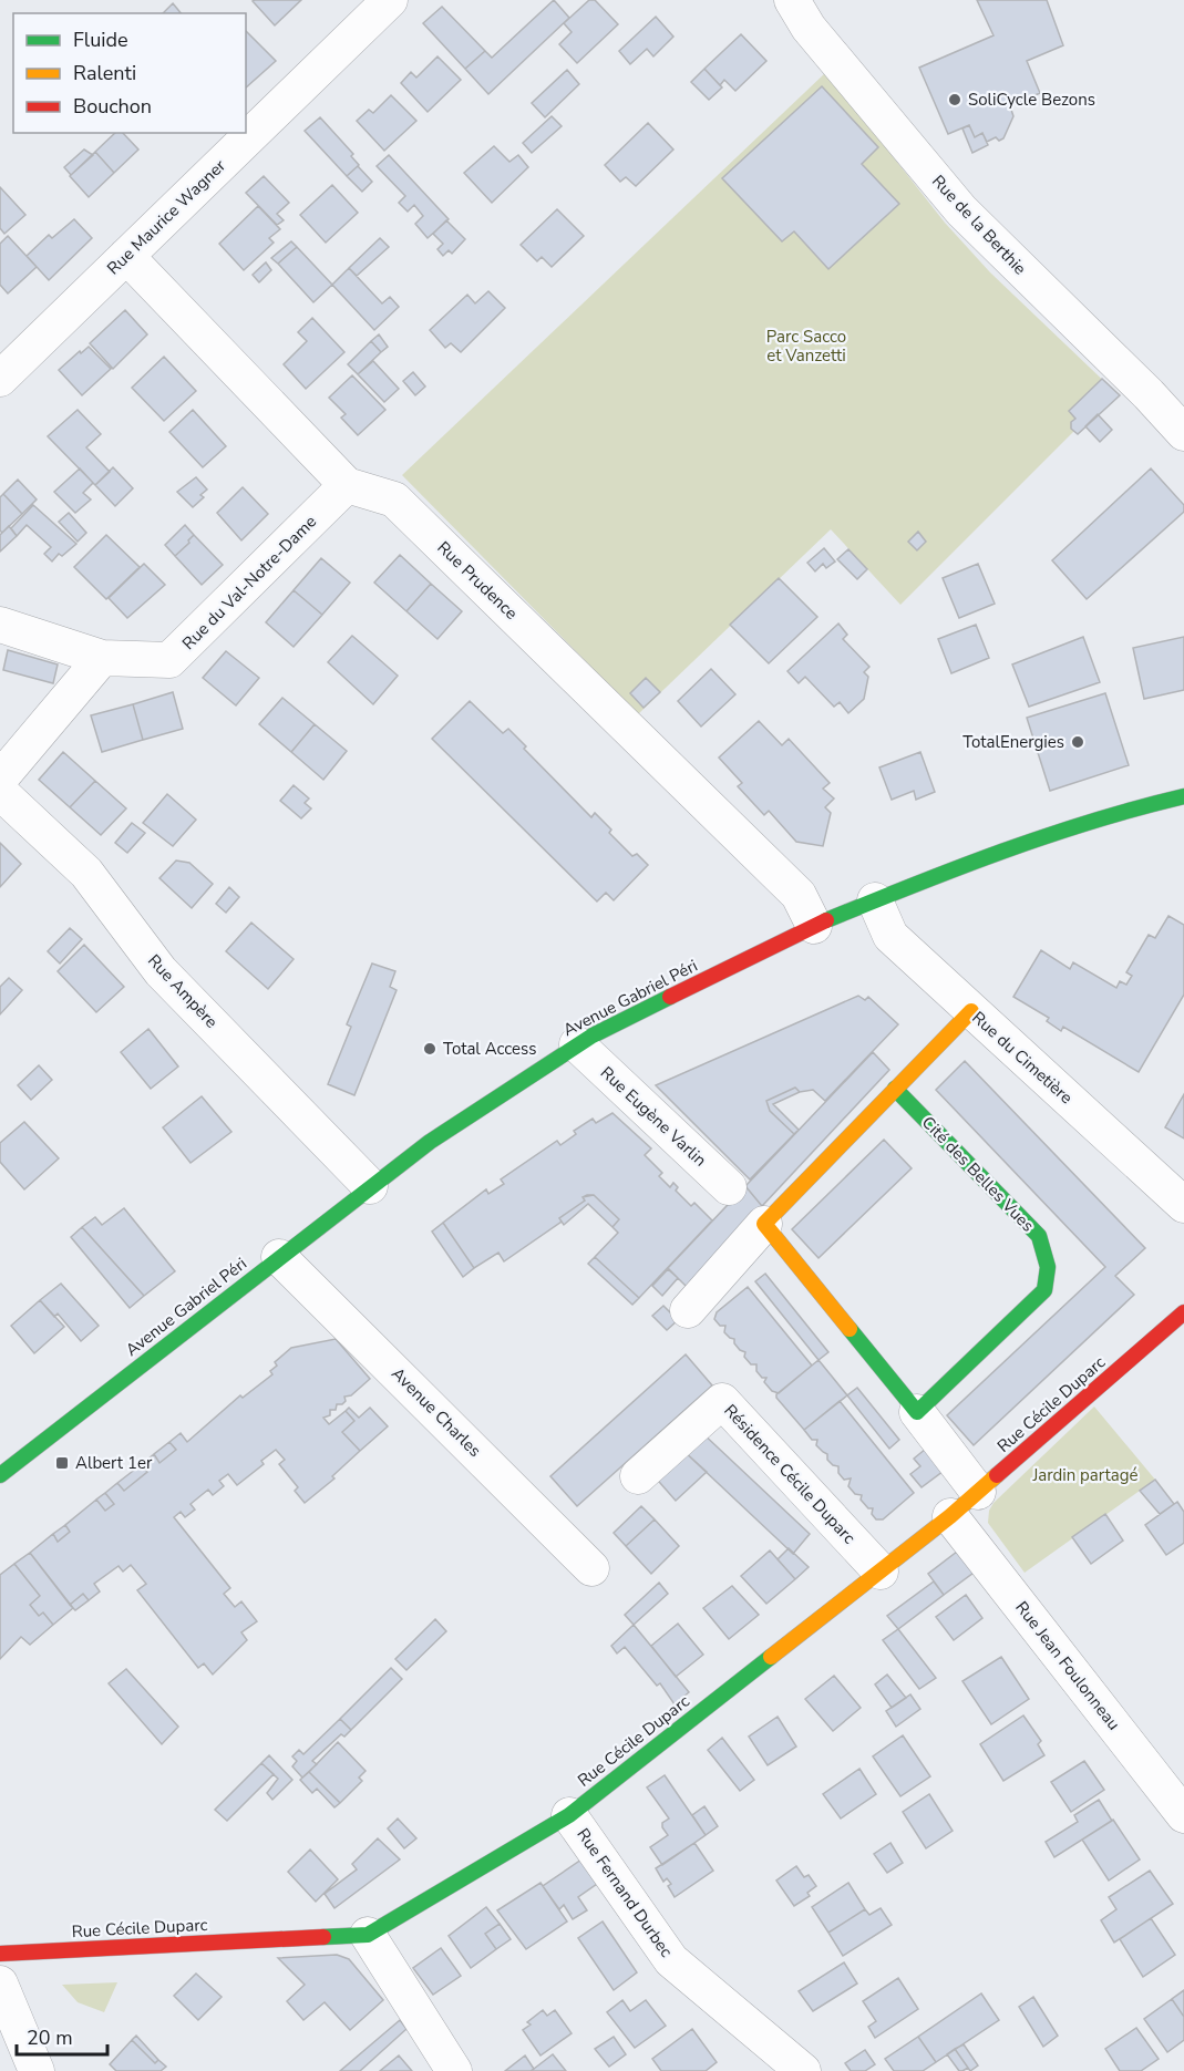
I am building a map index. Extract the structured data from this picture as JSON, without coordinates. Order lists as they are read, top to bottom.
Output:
{
  "streets": {
    "street": [
      "Rue Maurice Wagner",
      "Rue de la Berthie",
      "Rue Prudence",
      "Rue du Val-Notre-Dame",
      "Rue Ampère",
      "Avenue Gabriel Péri",
      "Rue du Cimetière",
      "Rue Eugène Varlin",
      "Cité des Belles Vues",
      "Rue Cécile Duparc",
      "Avenue Charles",
      "Résidence Cécile Duparc",
      "Rue Jean Foulonneau",
      "Rue Fernand Durbec"
    ]
  },
  "crossings": [
    ["Rue Maurice Wagner", "Rue Prudence"],
    ["Rue Prudence", "Rue du Val-Notre-Dame"],
    ["Rue Prudence", "Avenue Gabriel Péri"],
    ["Rue Ampère", "Avenue Gabriel Péri"],
    ["Avenue Gabriel Péri", "Rue du Cimetière"],
    ["Avenue Gabriel Péri", "Rue Eugène Varlin"],
    ["Avenue Gabriel Péri", "Avenue Charles"],
    ["Rue Cécile Duparc", "Résidence Cécile Duparc"],
    ["Rue Cécile Duparc", "Rue Jean Foulonneau"],
    ["Rue Cécile Duparc", "Rue Fernand Durbec"]
  ],
  "parks": ["Parc Sacco et Vanzetti", "Jardin partagé"],
  "places": {
    "other": ["SoliCycle Bezons", "TotalEnergies", "Total Access"],
    "transit": ["Albert 1er"]
  },
  "legend": ["Fluide", "Ralenti", "Bouchon"],
  "scale_bar": "20 m"
}
